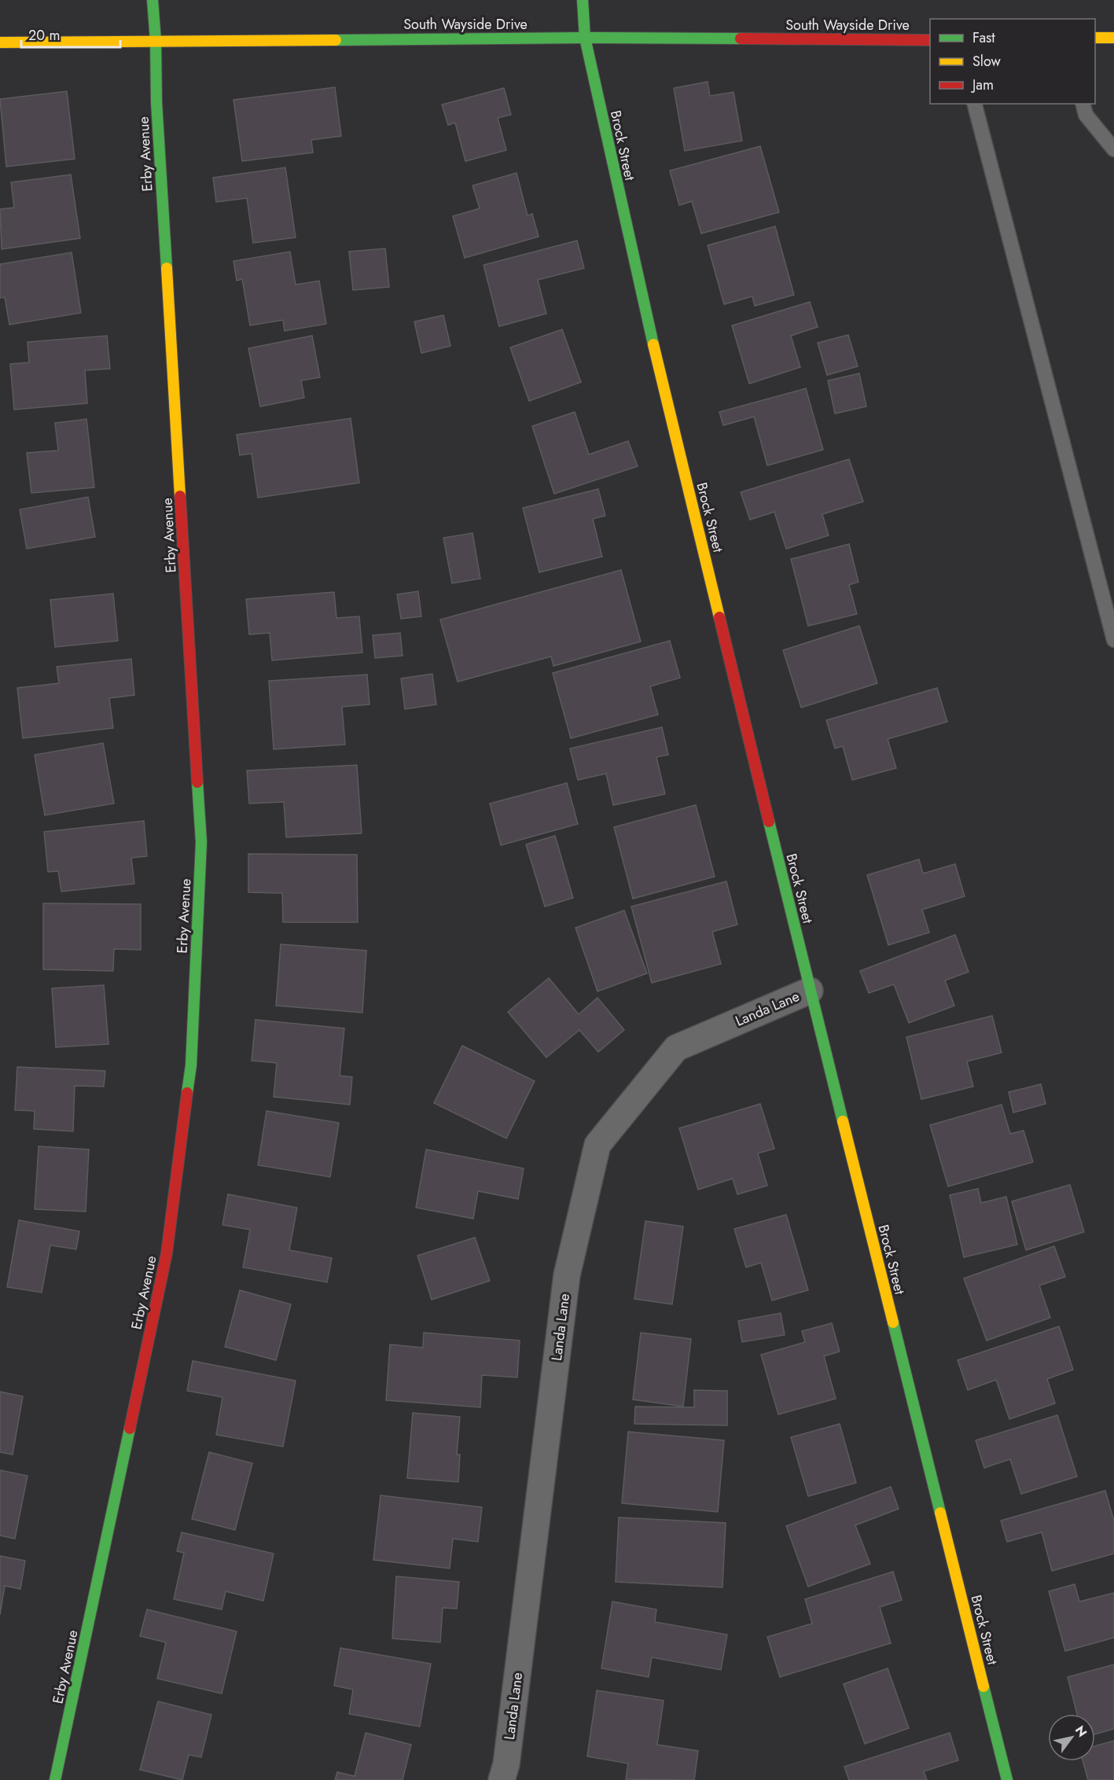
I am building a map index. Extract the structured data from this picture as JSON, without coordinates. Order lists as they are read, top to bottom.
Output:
{
  "streets": {
    "street": [
      "South Wayside Drive",
      "Brock Street",
      "Erby Avenue",
      "Landa Lane"
    ]
  },
  "crossings": [
    ["South Wayside Drive", "Brock Street"],
    ["South Wayside Drive", "Erby Avenue"],
    ["Brock Street", "Landa Lane"]
  ],
  "legend": ["Fast", "Slow", "Jam"],
  "scale_bar": "20 m",
  "north": "top right"
}
